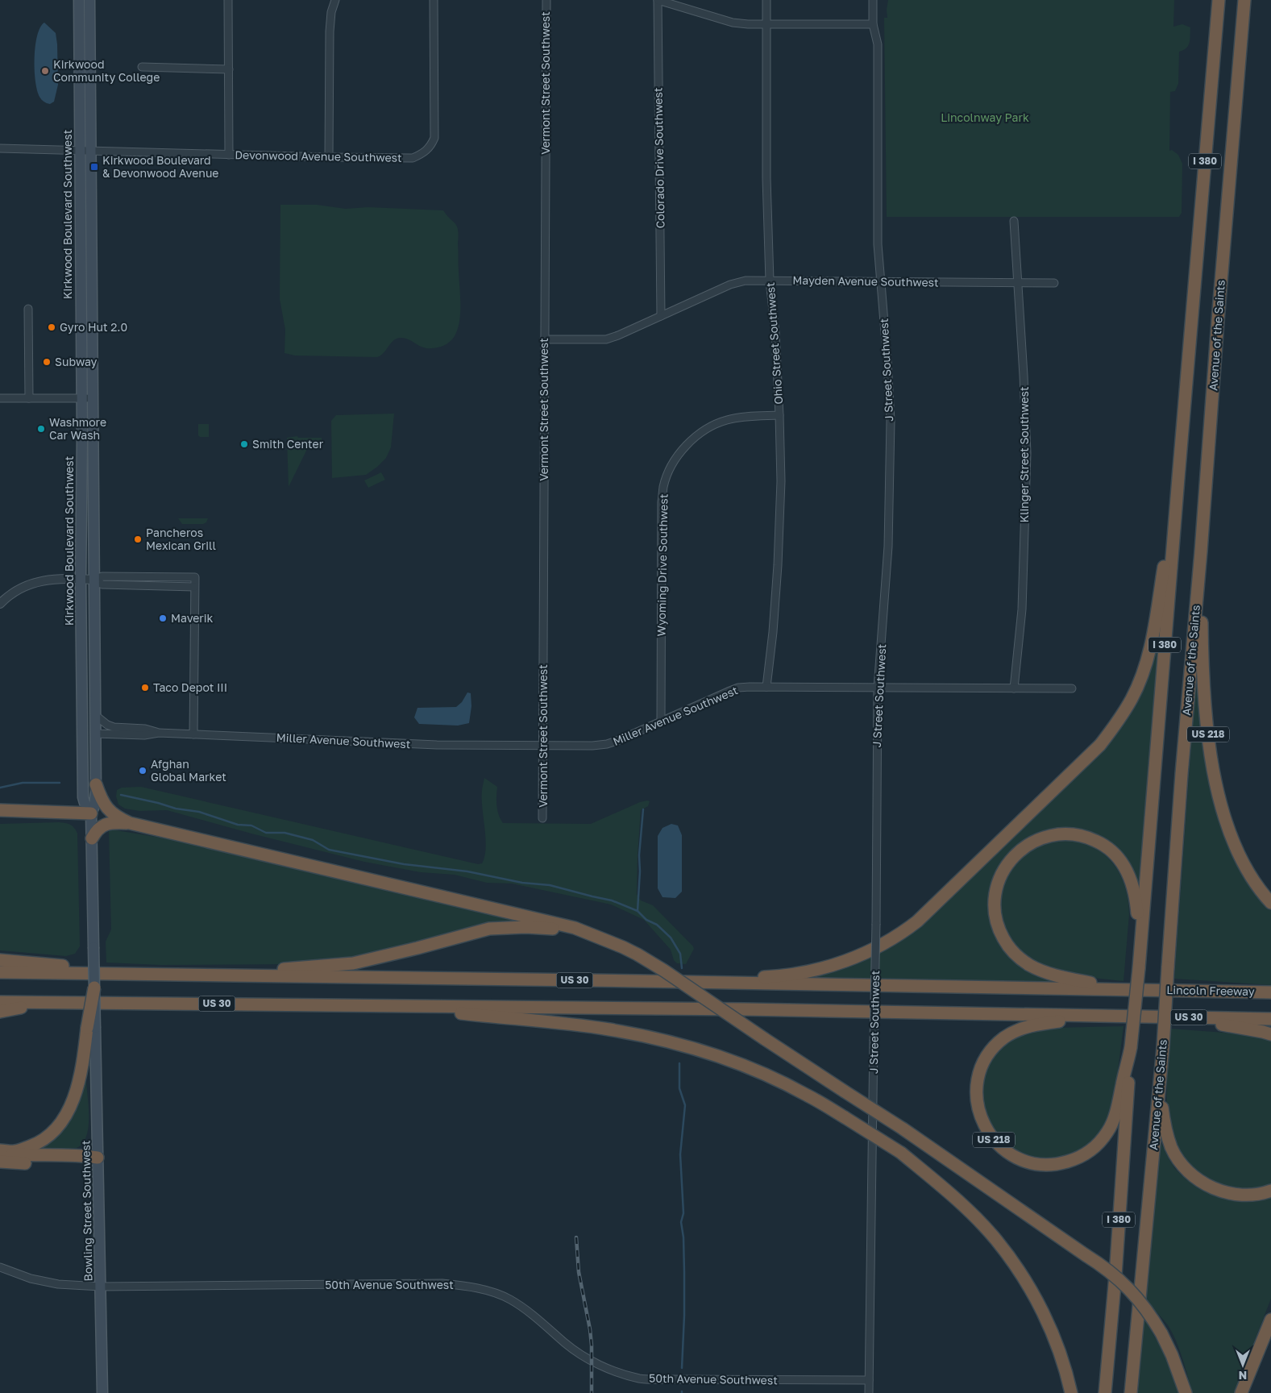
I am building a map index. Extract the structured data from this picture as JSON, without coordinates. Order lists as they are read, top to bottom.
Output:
{
  "streets": {
    "highway": [
      "I 380",
      "Avenue of the Saints",
      "US 218",
      "US 30",
      "Lincoln Freeway"
    ],
    "main road": ["Kirkwood Boulevard Southwest", "Bowling Street Southwest"],
    "street": [
      "Vermont Street Southwest",
      "Devonwood Avenue Southwest",
      "Colorado Drive Southwest",
      "Mayden Avenue Southwest",
      "Ohio Street Southwest",
      "J Street Southwest",
      "Klinger Street Southwest",
      "Wyoming Drive Southwest",
      "Miller Avenue Southwest",
      "50th Avenue Southwest"
    ]
  },
  "crossings": [
    ["Vermont Street Southwest", "Mayden Avenue Southwest"],
    ["Vermont Street Southwest", "Miller Avenue Southwest"],
    ["Devonwood Avenue Southwest", "Kirkwood Boulevard Southwest"],
    ["Colorado Drive Southwest", "Mayden Avenue Southwest"],
    ["I 380", "US 218"],
    ["Kirkwood Boulevard Southwest", "Miller Avenue Southwest"],
    ["Mayden Avenue Southwest", "Ohio Street Southwest"],
    ["Mayden Avenue Southwest", "J Street Southwest"],
    ["Mayden Avenue Southwest", "Klinger Street Southwest"],
    ["Avenue of the Saints", "US 218"],
    ["Ohio Street Southwest", "Wyoming Drive Southwest"],
    ["Ohio Street Southwest", "Miller Avenue Southwest"],
    ["J Street Southwest", "Miller Avenue Southwest"],
    ["J Street Southwest", "50th Avenue Southwest"],
    ["Klinger Street Southwest", "Miller Avenue Southwest"],
    ["Wyoming Drive Southwest", "Miller Avenue Southwest"],
    ["US 218", "US 30"],
    ["US 30", "Lincoln Freeway"],
    ["Bowling Street Southwest", "50th Avenue Southwest"]
  ],
  "parks": ["Lincolnway Park"],
  "places": {
    "other": [
      "Kirkwood Community College",
      "Gyro Hut 2.0",
      "Subway",
      "Washmore Car Wash",
      "Smith Center",
      "Pancheros Mexican Grill",
      "Maverik",
      "Taco Depot III",
      "Afghan Global Market"
    ],
    "transit": ["Kirkwood Boulevard & Devonwood Avenue"]
  },
  "north": "bottom"
}
